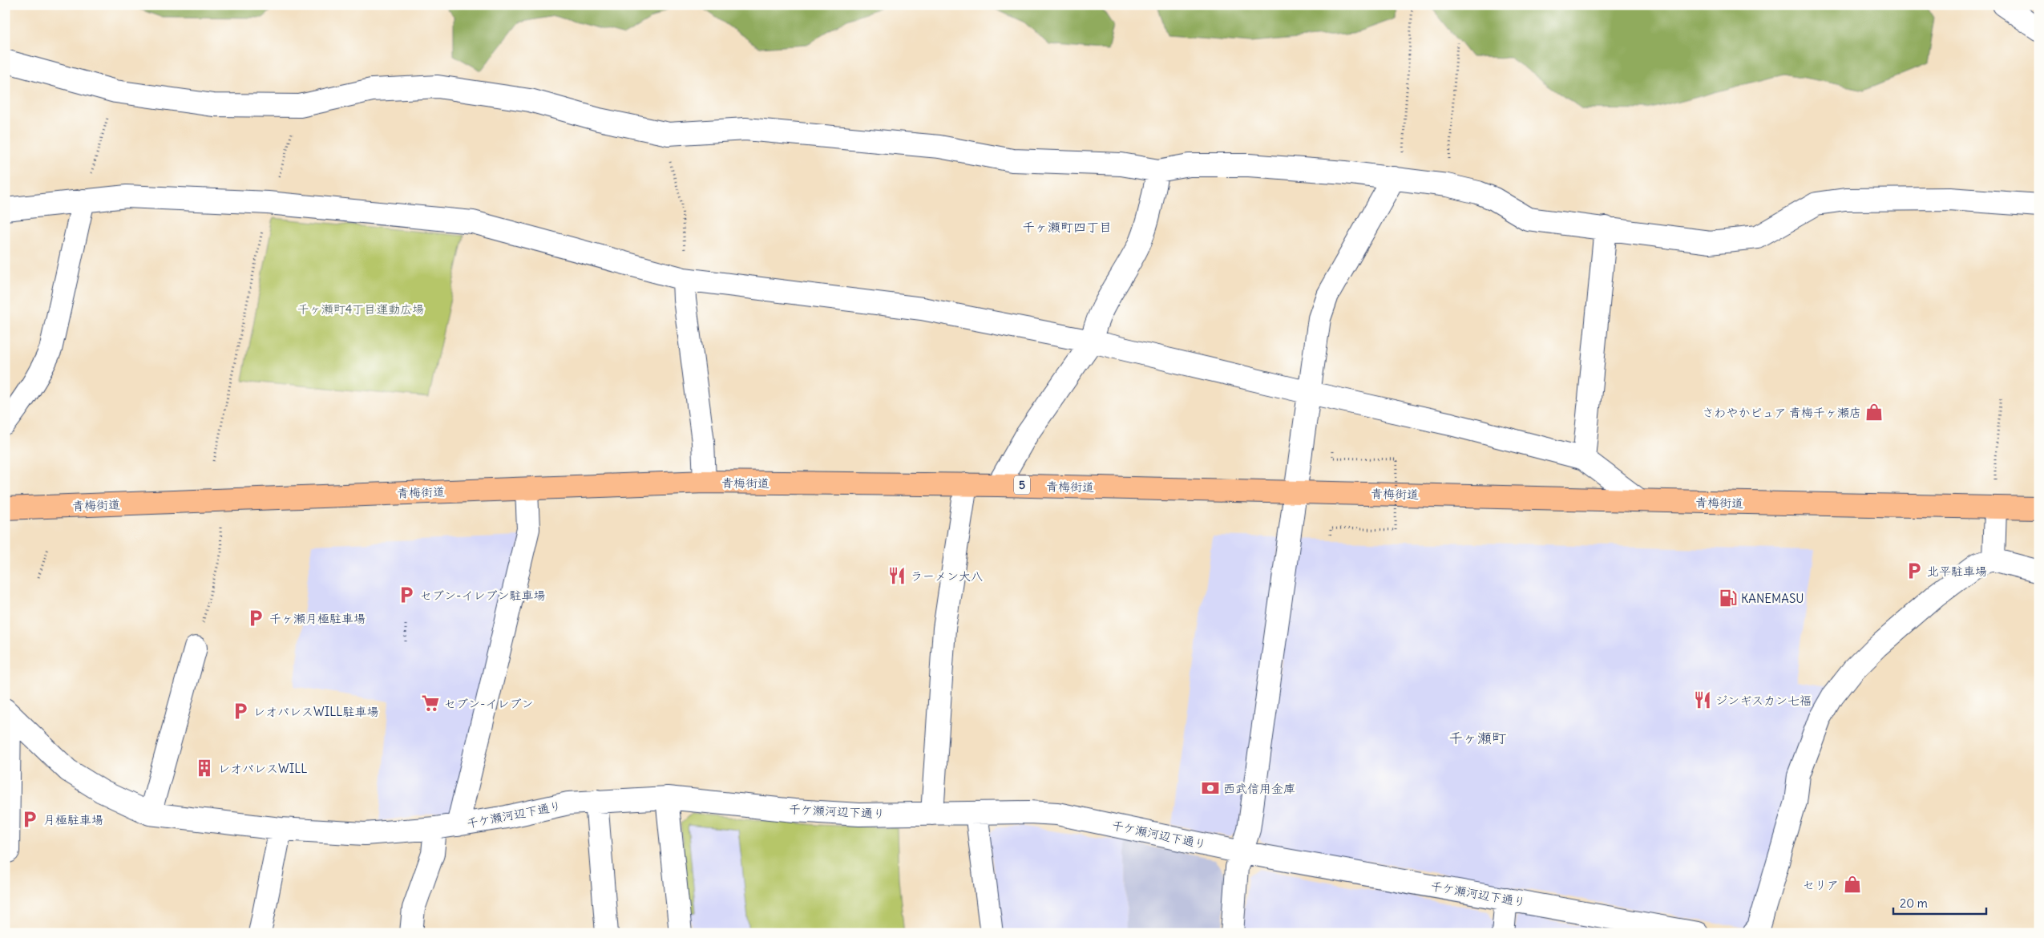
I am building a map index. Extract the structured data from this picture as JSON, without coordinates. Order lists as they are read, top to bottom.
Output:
{
  "streets": {
    "main road": ["青梅街道", "5"],
    "street": ["千ケ瀬河辺下通り"]
  },
  "districts": ["千ヶ瀬町四丁目", "千ヶ瀬町"],
  "parks": ["千ヶ瀬町4丁目運動広場"],
  "places": {
    "shop": ["さわやかピュア 青梅千ヶ瀬店", "セリア"],
    "parking": [
      "北平駐車場",
      "セブン-イレブン駐車場",
      "千ヶ瀬月極駐車場",
      "レオパレスWILL駐車場",
      "月極駐車場"
    ],
    "restaurant": ["ラーメン大八", "ジンギスカン七福"],
    "fuel station": ["KANEMASU"],
    "supermarket": ["セブン-イレブン"],
    "building": ["レオパレスWILL"],
    "bank": ["西武信用金庫"]
  },
  "scale_bar": "20 m"
}
